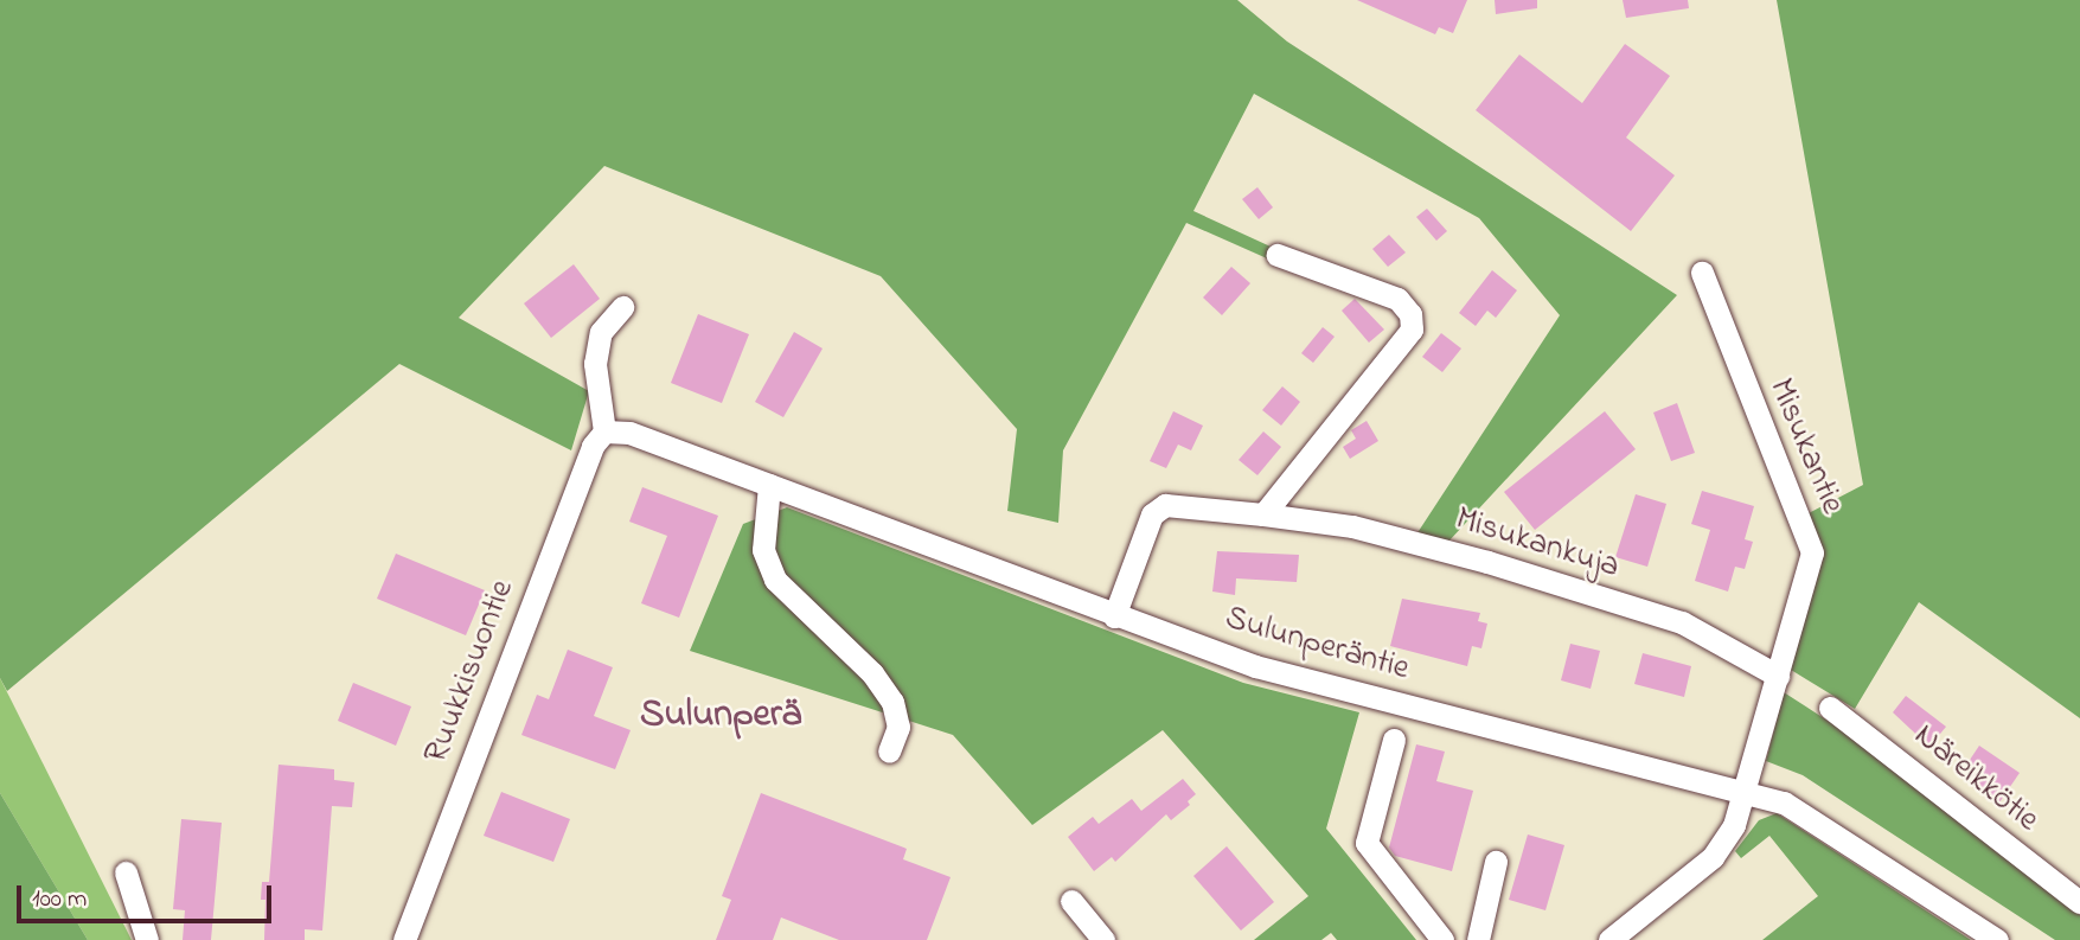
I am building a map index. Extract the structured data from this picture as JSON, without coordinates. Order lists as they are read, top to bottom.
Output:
{
  "streets": {
    "street": [
      "Misukantie",
      "Misukankuja",
      "Sulunperäntie",
      "Ruukkisuontie",
      "Näreikkötie"
    ]
  },
  "crossings": [
    ["Misukantie", "Misukankuja"],
    ["Misukantie", "Sulunperäntie"],
    ["Misukankuja", "Sulunperäntie"],
    ["Sulunperäntie", "Ruukkisuontie"]
  ],
  "districts": ["Sulunperä"],
  "scale_bar": "100 m"
}
